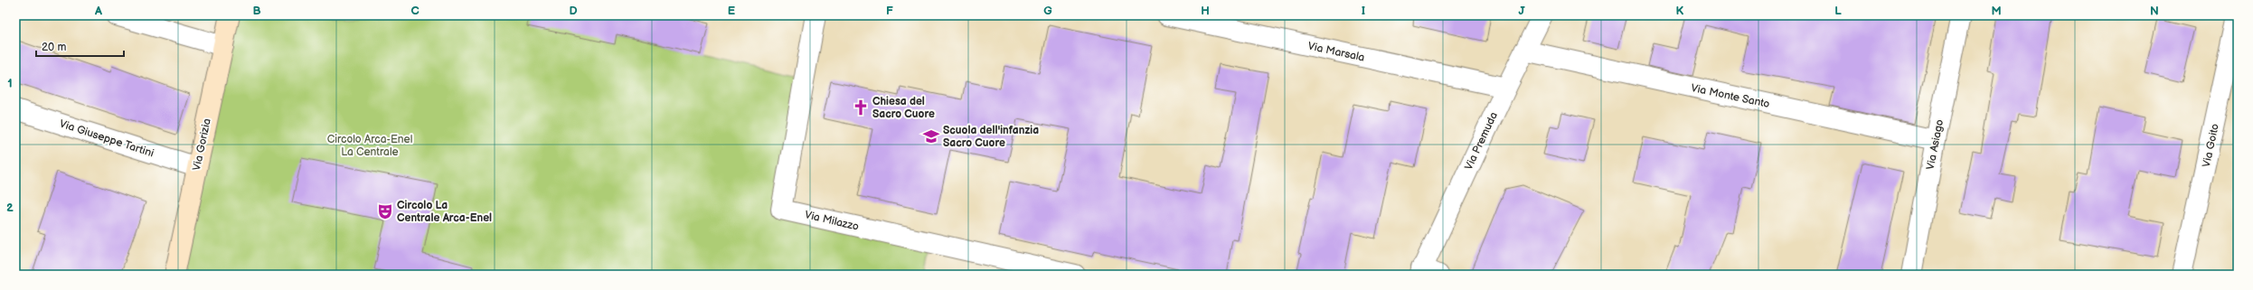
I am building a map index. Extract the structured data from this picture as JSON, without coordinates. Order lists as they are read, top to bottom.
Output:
{
  "streets": {
    "main road": ["Via Gorizia"],
    "street": [
      "Via Marsala",
      "Via Monte Santo",
      "Via Giuseppe Tartini",
      "Via Premuda",
      "Via Asiago",
      "Via Goito",
      "Via Milazzo"
    ]
  },
  "crossings": [
    ["Via Marsala", "Via Premuda"],
    ["Via Monte Santo", "Via Premuda"],
    ["Via Monte Santo", "Via Asiago"],
    ["Via Giuseppe Tartini", "Via Gorizia"]
  ],
  "parks": ["Circolo Arca-Enel La Centrale"],
  "places": {
    "church": ["Chiesa del Sacro Cuore"],
    "school or university": ["Scuola dell'infanzia Sacro Cuore"],
    "theatre": ["Circolo La Centrale Arca-Enel"]
  },
  "scale_bar": "20 m",
  "grid": {
    "columns": [
      "A",
      "B",
      "C",
      "D",
      "E",
      "F",
      "G",
      "H",
      "I",
      "J",
      "K",
      "L",
      "M",
      "N"
    ],
    "rows": ["1", "2"]
  }
}
